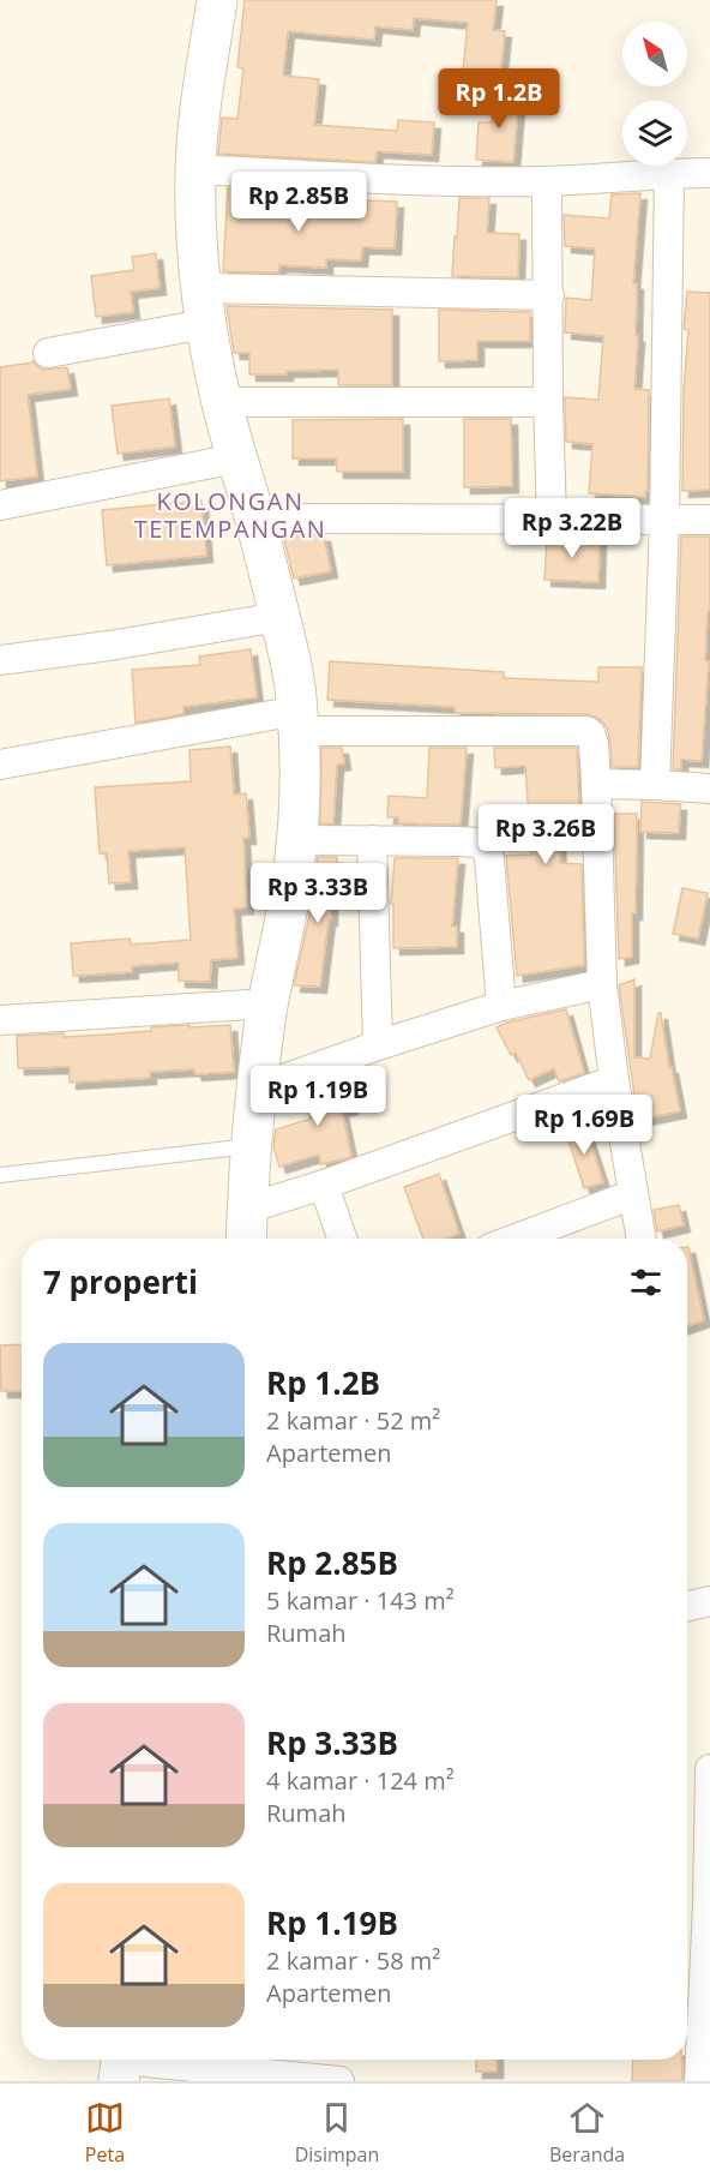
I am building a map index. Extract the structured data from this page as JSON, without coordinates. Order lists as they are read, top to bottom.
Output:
{
  "districts": ["KOLONGAN TETEMPANGAN"],
  "north": "top left",
  "page": {
    "price": [
      "Rp 1.2B",
      "Rp 2.85B",
      "Rp 3.22B",
      "Rp 3.26B",
      "Rp 3.33B",
      "Rp 1.19B",
      "Rp 1.69B"
    ],
    "heading": "7 properti",
    "list": [
      {
        "name": "Rp 1.2B",
        "note": "2 kamar · 52 m² · Apartemen"
      },
      {
        "name": "Rp 2.85B",
        "note": "5 kamar · 143 m² · Rumah"
      },
      {
        "name": "Rp 3.33B",
        "note": "4 kamar · 124 m² · Rumah"
      },
      {
        "name": "Rp 1.19B",
        "note": "2 kamar · 58 m² · Apartemen"
      }
    ],
    "tabs": ["Peta", "Disimpan", "Beranda"]
  }
}
